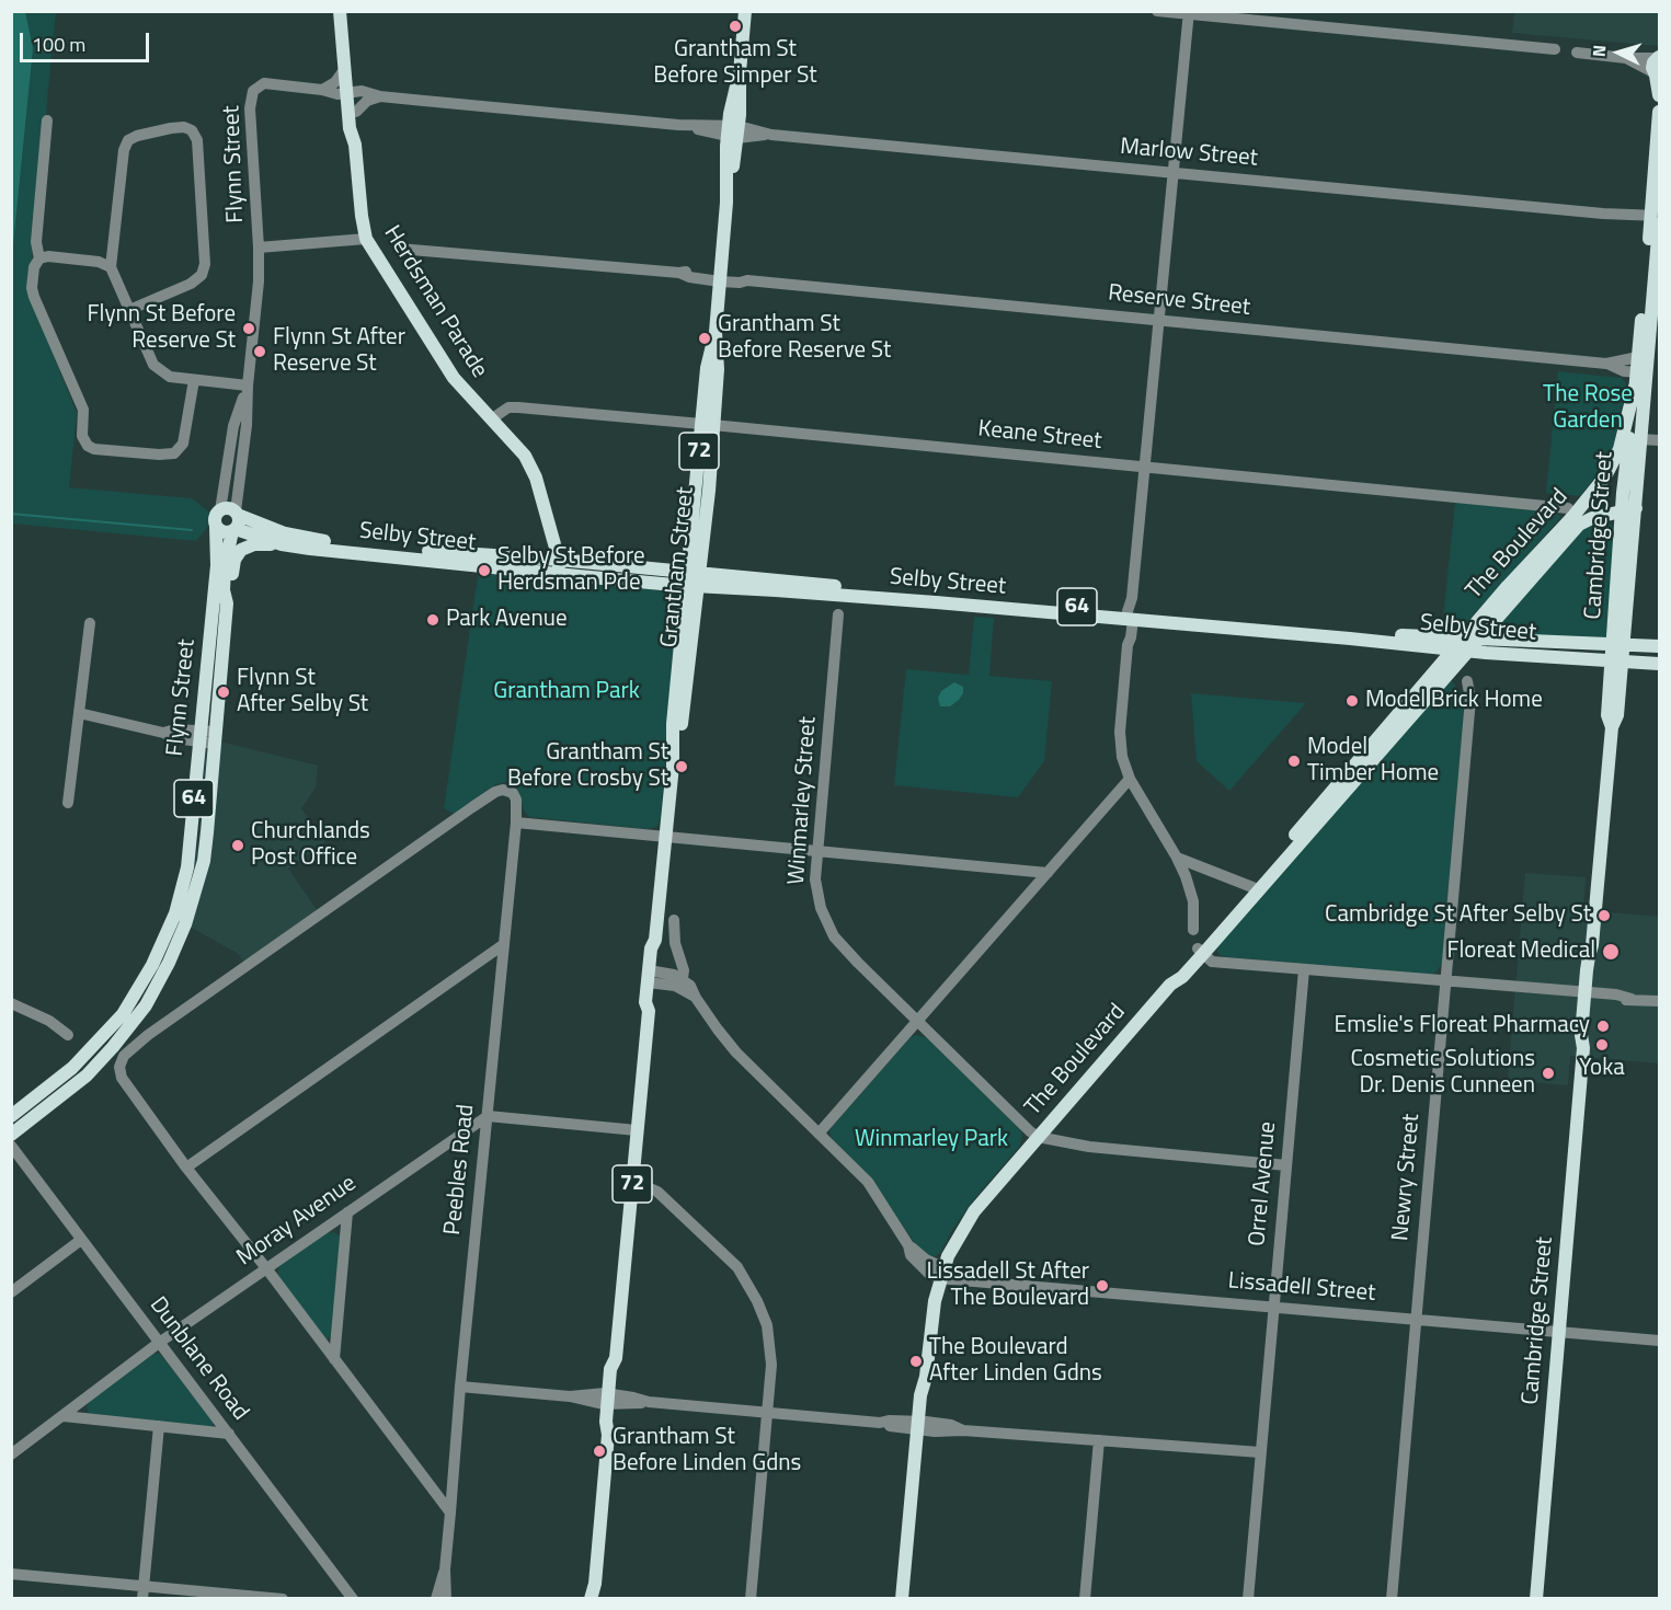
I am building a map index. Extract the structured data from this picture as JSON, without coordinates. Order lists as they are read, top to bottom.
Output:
{
  "streets": {
    "main road": [
      "Flynn Street",
      "Herdsman Parade",
      "72",
      "Cambridge Street",
      "Selby Street",
      "The Boulevard",
      "Grantham Street",
      "64"
    ],
    "street": [
      "Marlow Street",
      "Reserve Street",
      "Keane Street",
      "Winmarley Street",
      "Peebles Road",
      "Newry Street",
      "Orrel Avenue",
      "Moray Avenue",
      "Lissadell Street",
      "Dunblane Road"
    ]
  },
  "crossings": [
    ["Marlow Street", "Flynn Street"],
    ["Marlow Street", "Herdsman Parade"],
    ["Marlow Street", "Cambridge Street"],
    ["Marlow Street", "Grantham Street"],
    ["Flynn Street", "Herdsman Parade"],
    ["Flynn Street", "Selby Street"],
    ["Flynn Street", "64"],
    ["Reserve Street", "Cambridge Street"],
    ["Reserve Street", "Grantham Street"],
    ["Herdsman Parade", "Keane Street"],
    ["Herdsman Parade", "Selby Street"],
    ["Keane Street", "The Boulevard"],
    ["Keane Street", "Grantham Street"],
    ["Cambridge Street", "Selby Street"],
    ["Cambridge Street", "The Boulevard"],
    ["Cambridge Street", "Lissadell Street"],
    ["Selby Street", "The Boulevard"],
    ["Selby Street", "Grantham Street"],
    ["Selby Street", "64"],
    ["The Boulevard", "Winmarley Street"],
    ["The Boulevard", "Lissadell Street"],
    ["Peebles Road", "Moray Avenue"],
    ["Newry Street", "Lissadell Street"],
    ["Orrel Avenue", "Lissadell Street"],
    ["Moray Avenue", "Dunblane Road"]
  ],
  "parks": ["The Rose Garden", "Grantham Park", "Winmarley Park"],
  "places": [
    "Grantham St Before Simper St",
    "Flynn St Before Reserve St",
    "Grantham St Before Reserve St",
    "Flynn St After Reserve St",
    "Selby St Before Herdsman Pde",
    "Park Avenue",
    "Flynn St After Selby St",
    "Model Brick Home",
    "Model Timber Home",
    "Grantham St Before Crosby St",
    "Churchlands Post Office",
    "Cambridge St After Selby St",
    "Floreat Medical",
    "Emslie's Floreat Pharmacy",
    "Yoka",
    "Cosmetic Solutions Dr. Denis Cunneen",
    "Lissadell St After The Boulevard",
    "The Boulevard After Linden Gdns",
    "Grantham St Before Linden Gdns"
  ],
  "scale_bar": "100 m",
  "north": "left"
}
